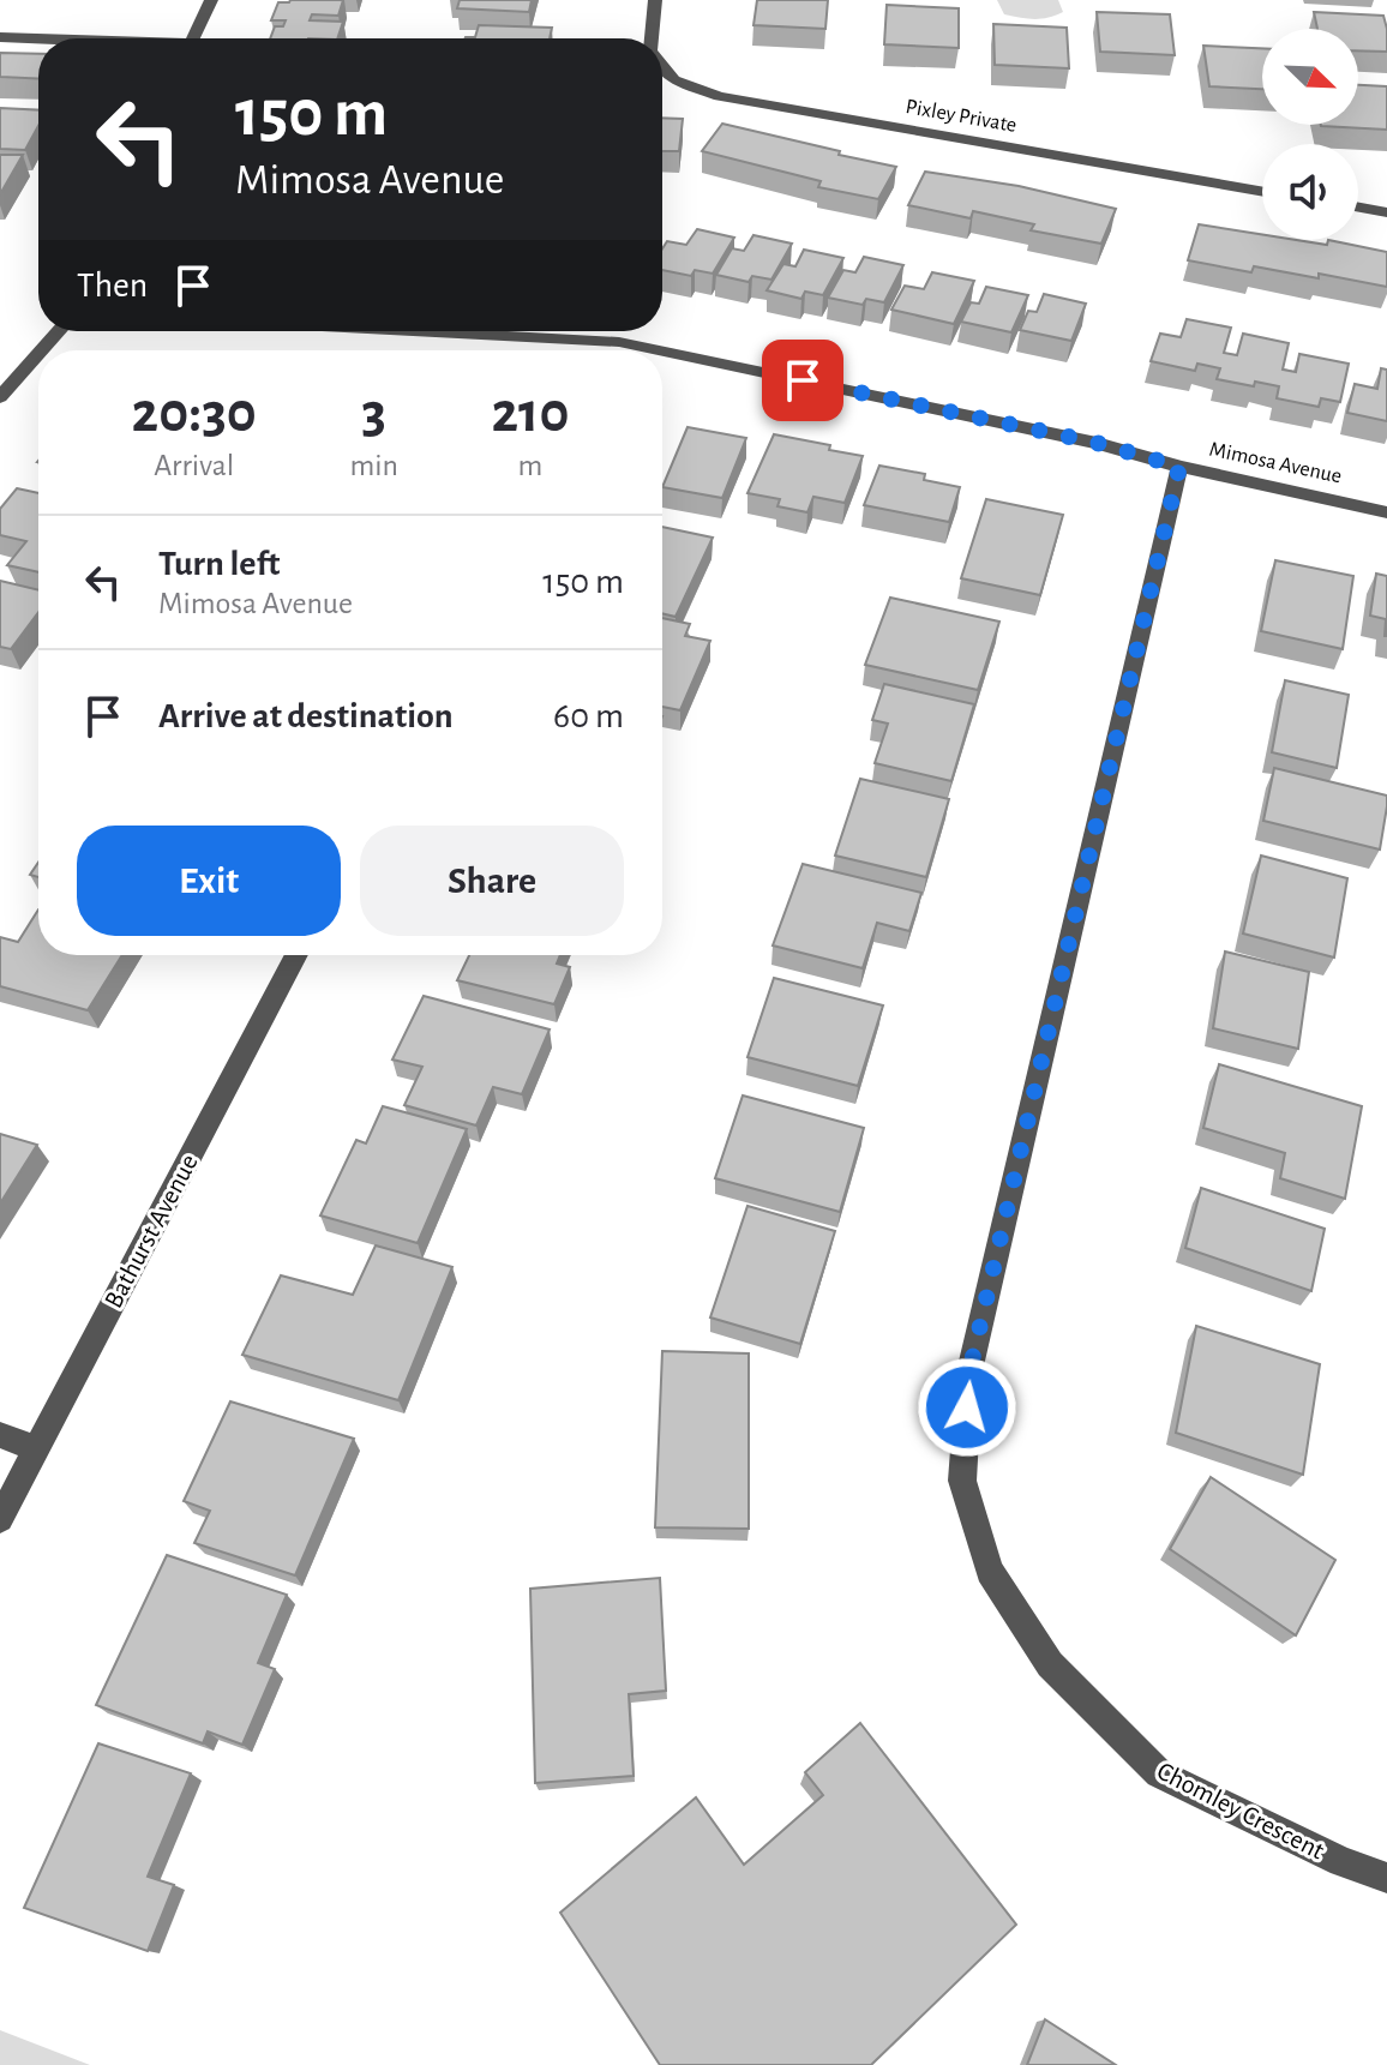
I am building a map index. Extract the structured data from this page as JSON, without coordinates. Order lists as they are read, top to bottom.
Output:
{
  "streets": {
    "street": [
      "Pixley Private",
      "Mimosa Avenue",
      "Bathurst Avenue",
      "Chomley Crescent"
    ]
  },
  "crossings": [
    ["Mimosa Avenue", "Chomley Crescent"]
  ],
  "north": "bottom right",
  "page": {
    "turn": ["150 m", "Mimosa Avenue"],
    "then": "Then",
    "eta": [
      "20:30",
      "Arrival",
      "3",
      "min",
      "210",
      "m"
    ],
    "list": [
      {
        "name": "Turn left",
        "note": "Mimosa Avenue",
        "value": "150 m"
      },
      {
        "name": "Arrive at destination",
        "value": "60 m"
      }
    ],
    "buttons": ["Exit", "Share"]
  }
}
